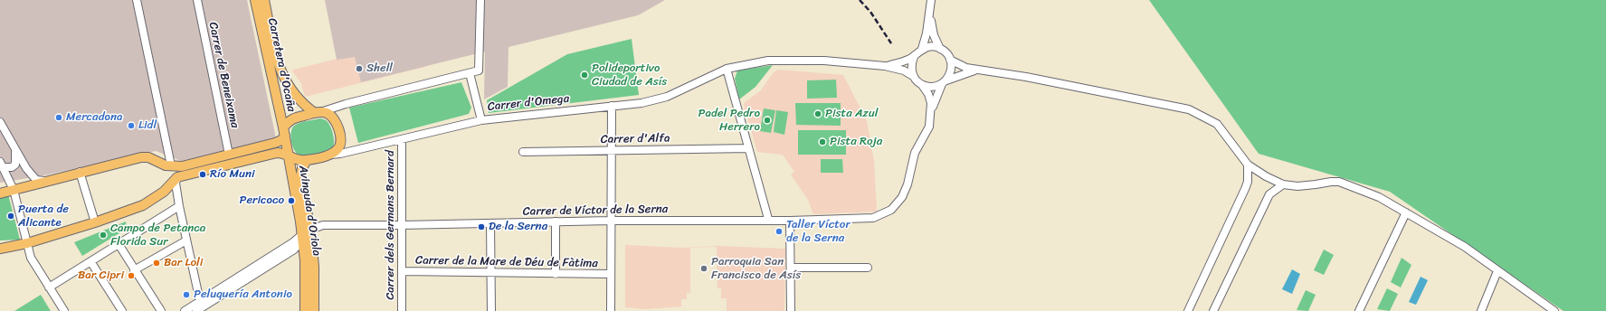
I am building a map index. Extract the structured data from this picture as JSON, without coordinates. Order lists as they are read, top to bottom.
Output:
{
  "streets": {
    "main road": ["Carretera d'Ocaña", "Carrer d'Omega", "Avinguda d'Oriola"],
    "street": [
      "Carrer de Beneixama",
      "Carrer d'Alfa",
      "Carrer de Víctor de la Serna",
      "Carrer dels Germans Bernard",
      "Carrer de la Mare de Déu de Fàtima"
    ]
  },
  "crossings": [
    ["Carretera d'Ocaña", "Carrer d'Omega"],
    ["Carretera d'Ocaña", "Avinguda d'Oriola"],
    ["Carrer d'Omega", "Avinguda d'Oriola"],
    ["Carrer d'Omega", "Carrer dels Germans Bernard"],
    ["Avinguda d'Oriola", "Carrer de Víctor de la Serna"],
    ["Carrer de Víctor de la Serna", "Carrer dels Germans Bernard"],
    ["Carrer dels Germans Bernard", "Carrer de la Mare de Déu de Fàtima"]
  ],
  "places": [
    "Shell",
    "Polideportivo Ciudad de Asís",
    "Pista Azul",
    "Mercadona",
    "Padel Pedro Herrero",
    "Lidl",
    "Pista Roja",
    "Río Muni",
    "Pericoco",
    "Puerta de Alicante",
    "De la Serna",
    "Taller Víctor de la Serna",
    "Campo de Petanca Florida Sur",
    "Bar Loli",
    "Parroquia San Francisco de Asís",
    "Bar Cipri",
    "Peluquería Antonio"
  ]
}
